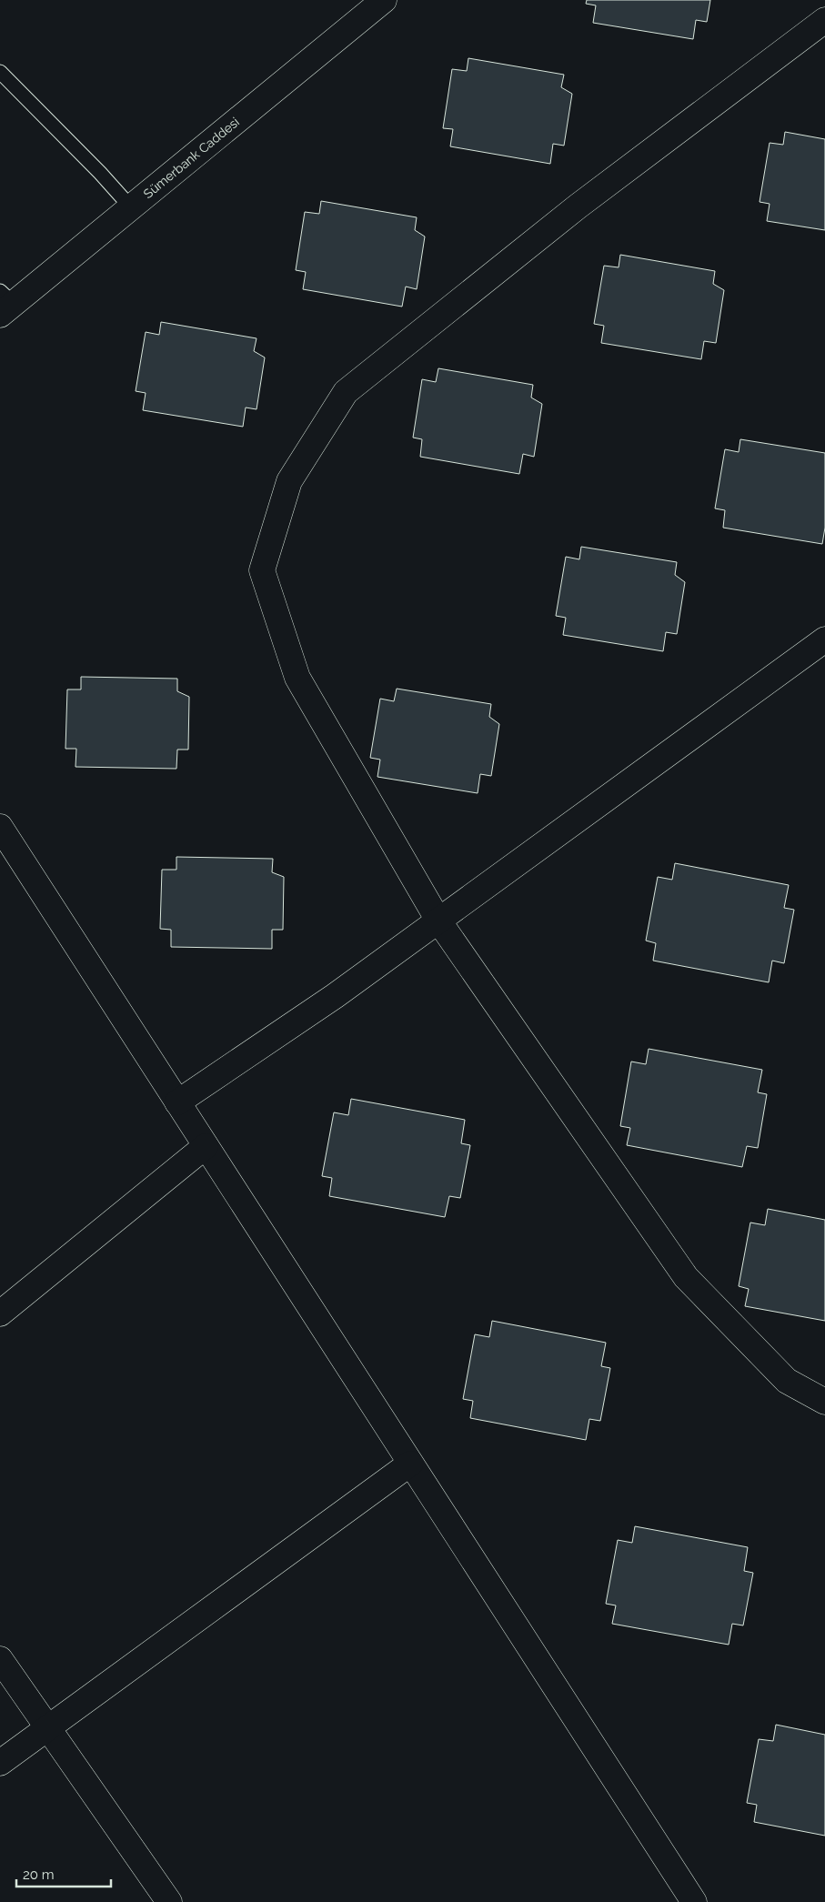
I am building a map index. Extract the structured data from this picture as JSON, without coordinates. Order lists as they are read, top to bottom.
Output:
{
  "streets": {
    "street": ["Sümerbank Caddesi"]
  },
  "scale_bar": "20 m"
}
